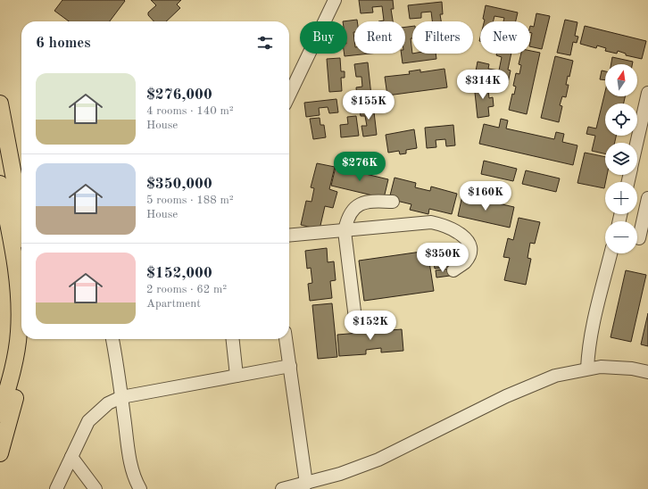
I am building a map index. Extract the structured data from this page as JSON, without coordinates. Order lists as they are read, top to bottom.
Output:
{
  "north": "top",
  "page": {
    "chip": [
      "Buy",
      "Rent",
      "Filters",
      "New"
    ],
    "heading": "6 homes",
    "map_buttons": ["+", "−"],
    "list": [
      {
        "name": "$276,000",
        "note": "4 rooms · 140 m² · House"
      },
      {
        "name": "$350,000",
        "note": "5 rooms · 188 m² · House"
      },
      {
        "name": "$152,000",
        "note": "2 rooms · 62 m² · Apartment"
      }
    ],
    "price": [
      "$314K",
      "$155K",
      "$276K",
      "$160K",
      "$350K",
      "$152K"
    ]
  }
}
